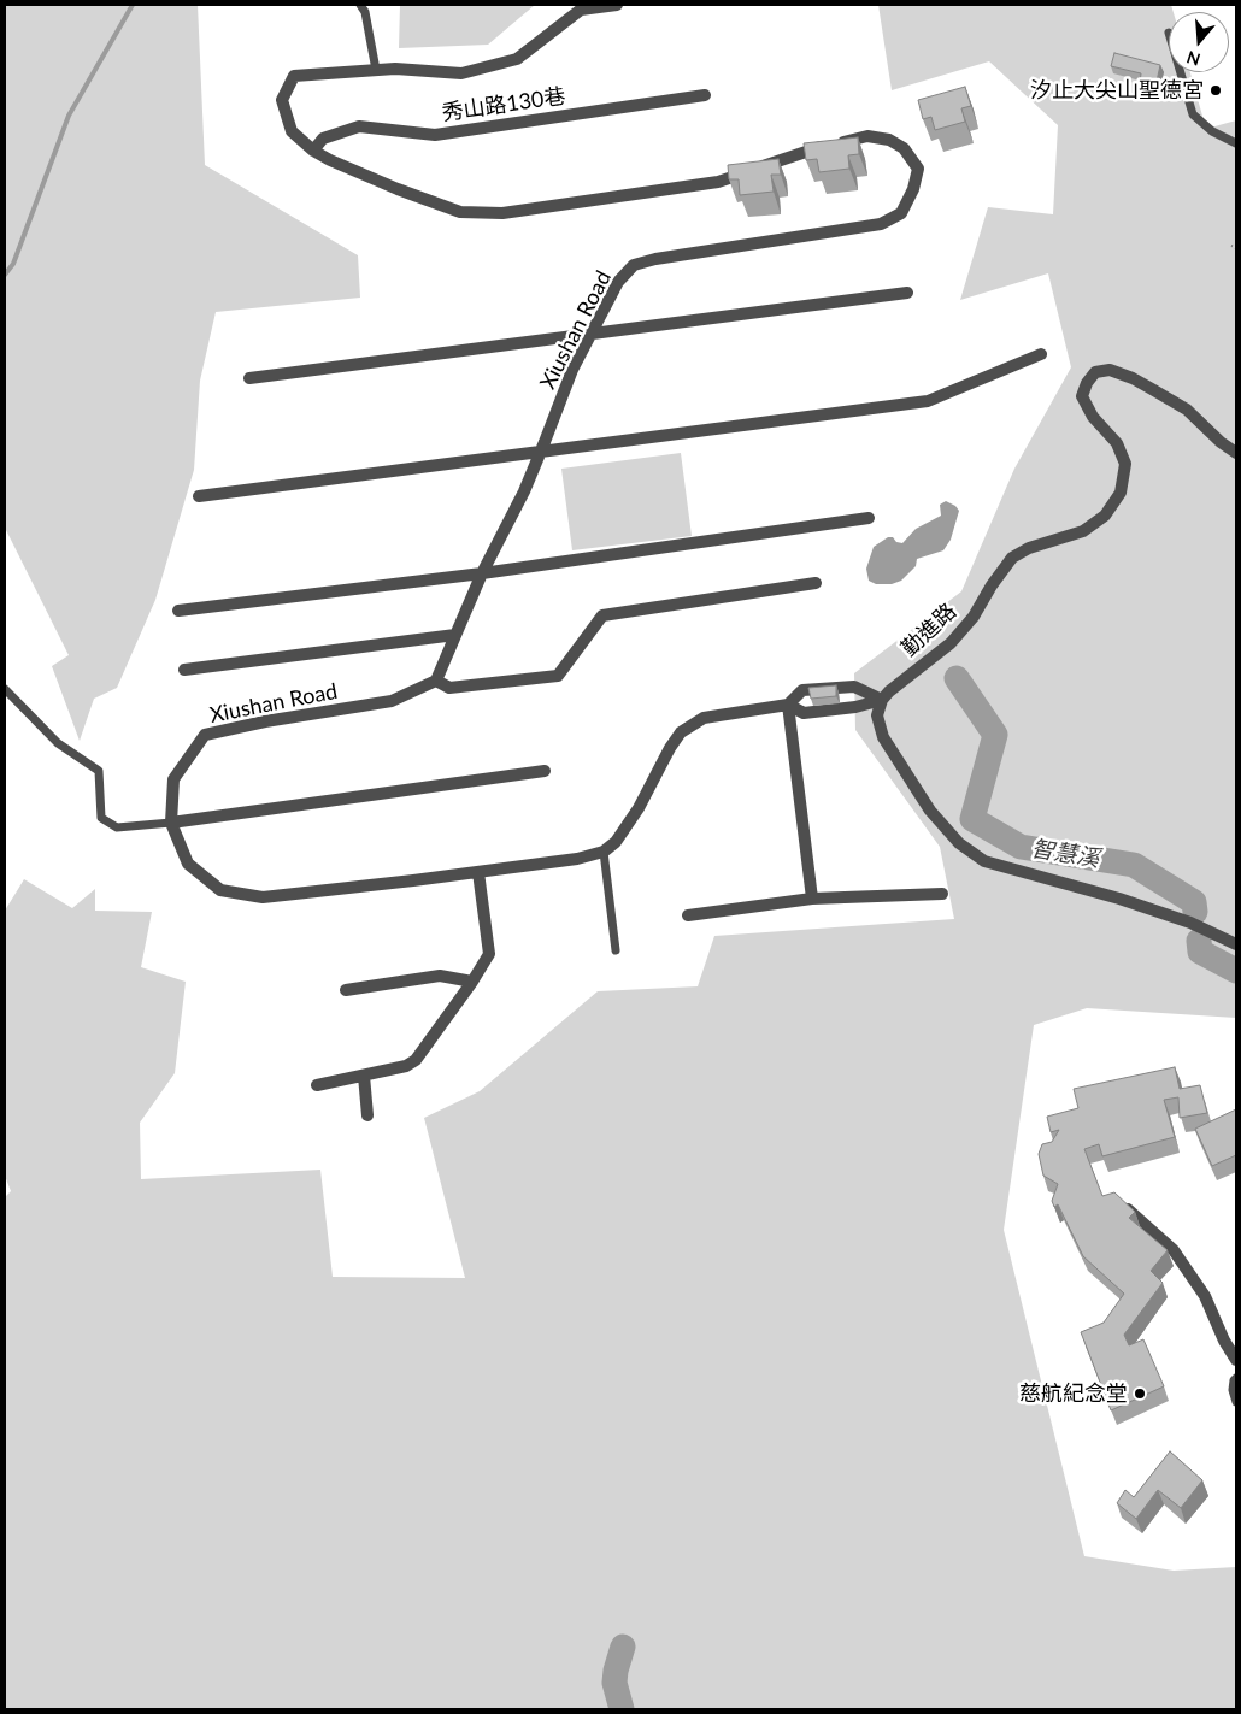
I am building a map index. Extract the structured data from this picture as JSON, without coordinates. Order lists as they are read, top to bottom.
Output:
{
  "streets": {
    "street": ["秀山路130巷", "Xiushan Road", "勤進路"]
  },
  "crossings": [
    ["秀山路130巷", "Xiushan Road"]
  ],
  "water": ["智慧溪"],
  "places": ["汐止大尖山聖德宮", "慈航紀念堂"],
  "north": "bottom"
}
